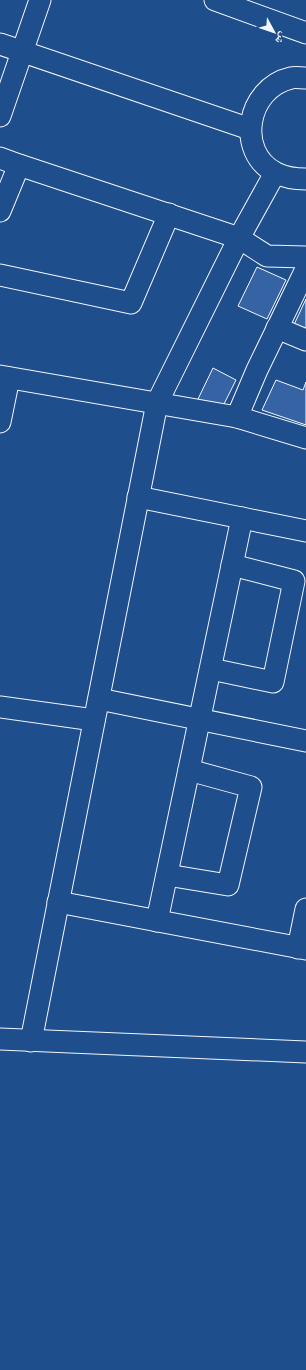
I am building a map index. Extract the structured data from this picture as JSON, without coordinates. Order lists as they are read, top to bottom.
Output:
{
  "north": "bottom right"
}
